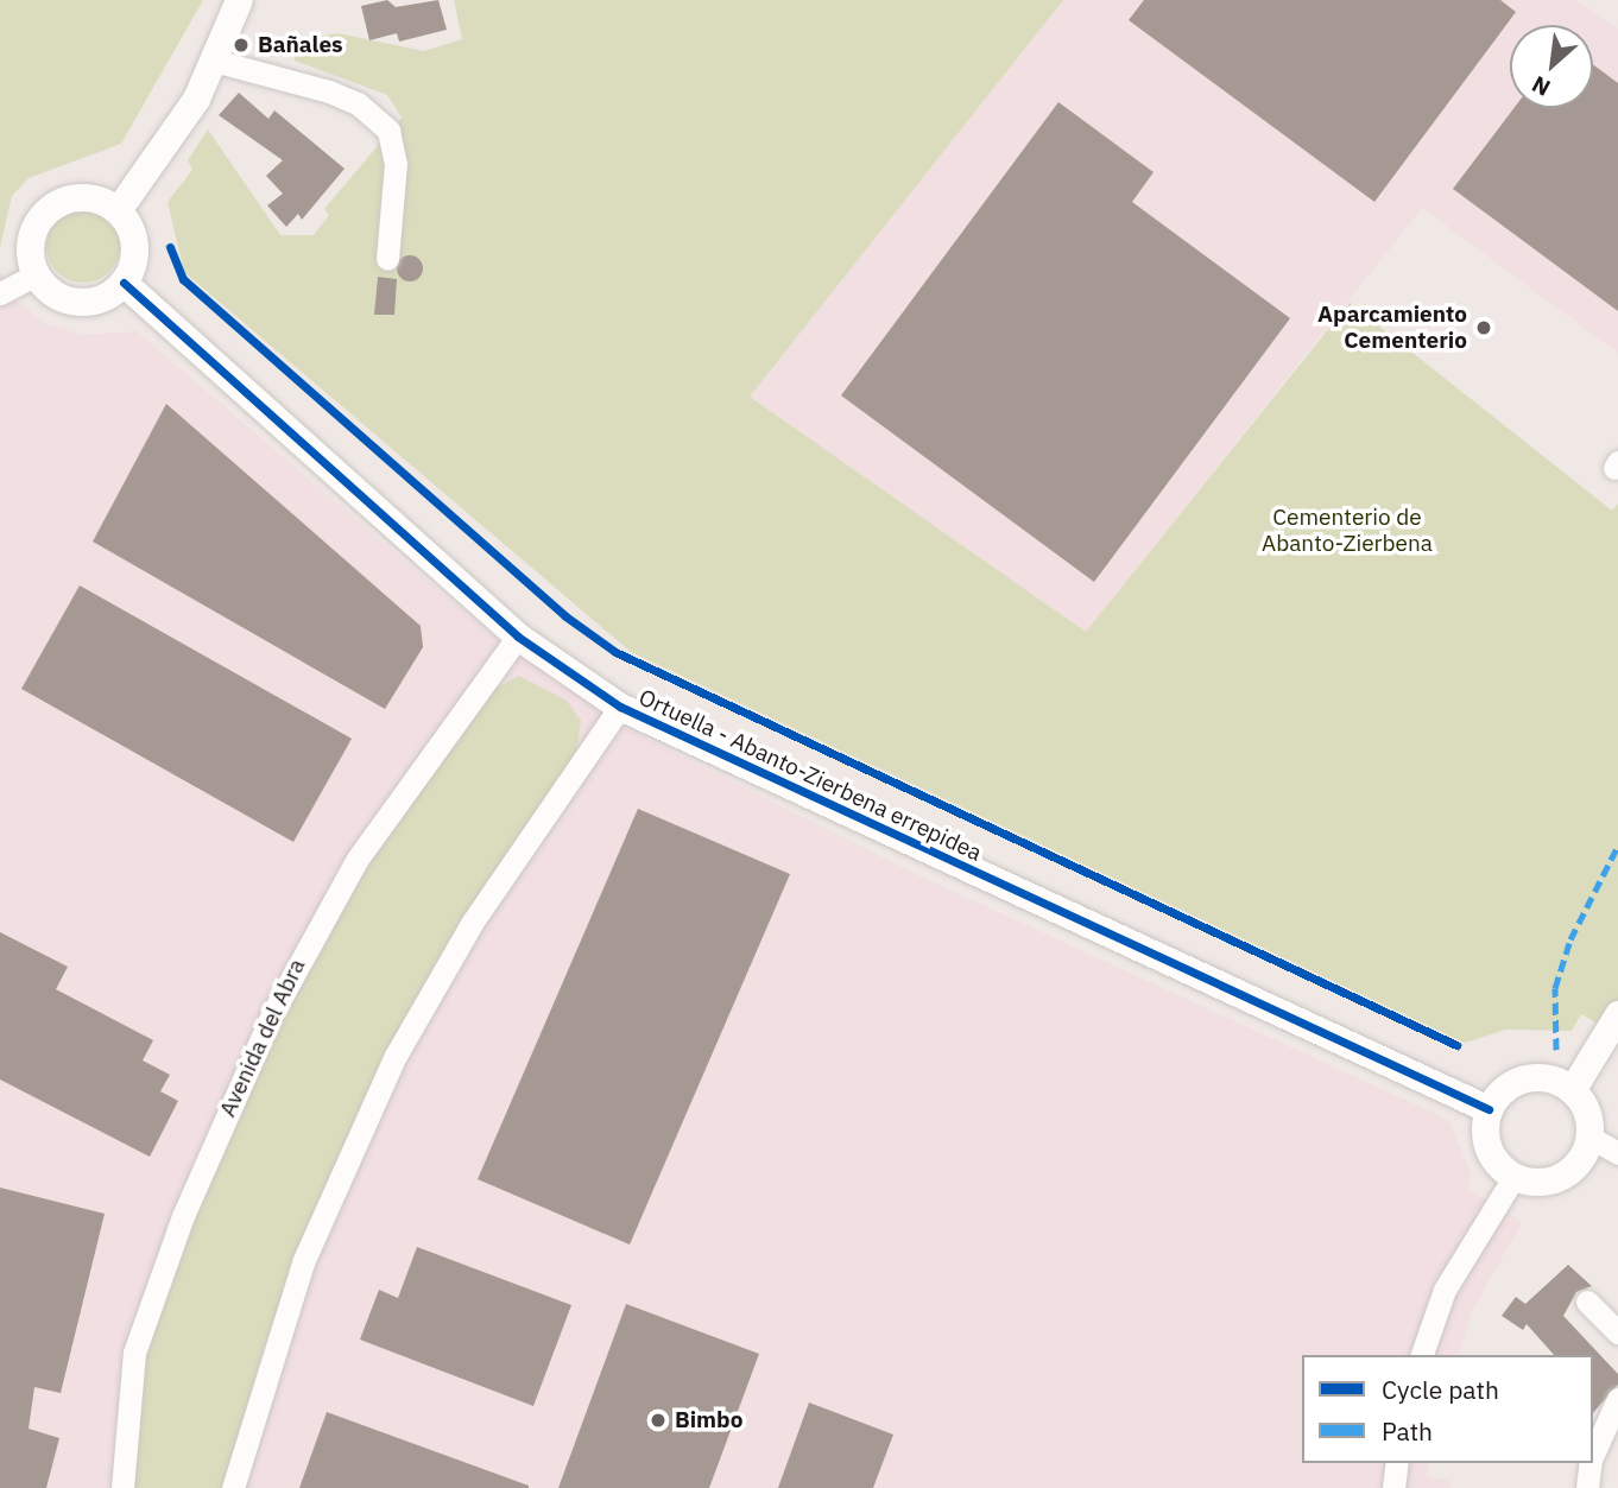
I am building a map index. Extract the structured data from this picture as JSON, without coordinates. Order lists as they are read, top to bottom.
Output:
{
  "streets": {
    "street": ["Ortuella - Abanto-Zierbena errepidea", "Avenida del Abra"]
  },
  "crossings": [
    ["Ortuella - Abanto-Zierbena errepidea", "Avenida del Abra"]
  ],
  "parks": ["Cementerio de Abanto-Zierbena"],
  "places": ["Bañales", "Aparcamiento Cementerio", "Bimbo"],
  "legend": ["Cycle path", "Path"],
  "north": "bottom left"
}
